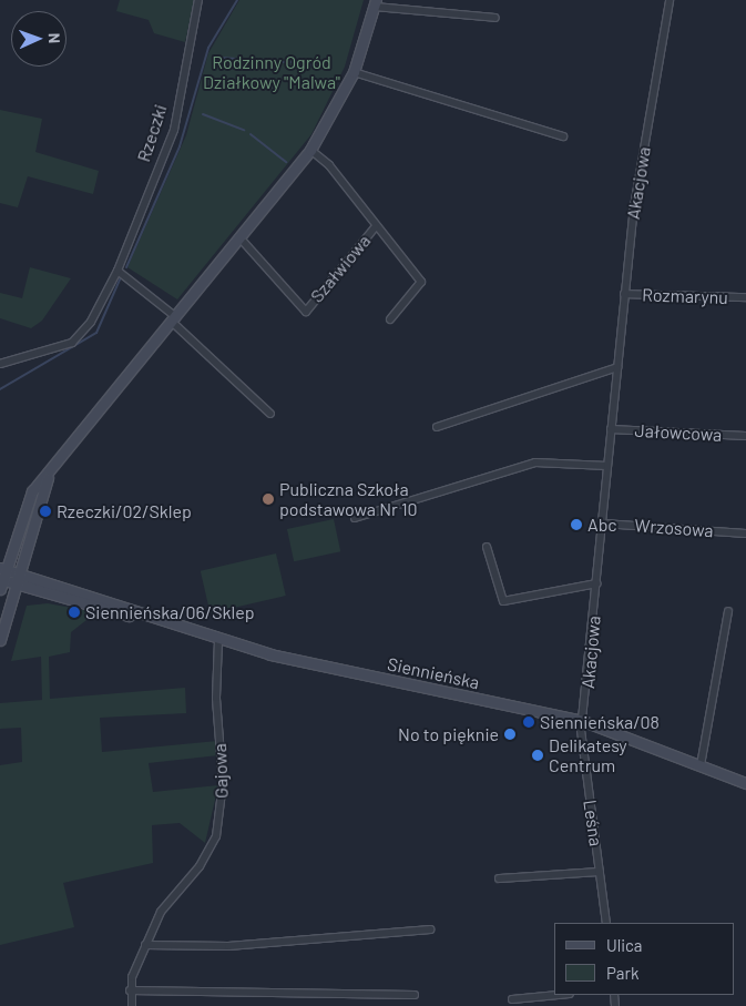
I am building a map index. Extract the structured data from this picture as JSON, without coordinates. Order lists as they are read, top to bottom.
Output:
{
  "streets": {
    "main road": ["Siennieńska"],
    "street": [
      "Rzeczki",
      "Akacjowa",
      "Szałwiowa",
      "Rozmarynu",
      "Jałowcowa",
      "Wrzosowa",
      "Gajowa",
      "Leśna"
    ]
  },
  "crossings": [
    ["Akacjowa", "Rozmarynu"],
    ["Akacjowa", "Jałowcowa"],
    ["Akacjowa", "Wrzosowa"],
    ["Akacjowa", "Siennieńska"],
    ["Akacjowa", "Leśna"],
    ["Siennieńska", "Gajowa"],
    ["Siennieńska", "Leśna"]
  ],
  "parks": ["Rodzinny Ogród Działkowy \"Malwa\""],
  "places": [
    "Publiczna Szkoła podstawowa Nr 10",
    "Rzeczki/02/Sklep",
    "Abc",
    "Siennieńska/06/Sklep",
    "Siennieńska/08",
    "No to pięknie",
    "Delikatesy Centrum"
  ],
  "legend": ["Ulica", "Park"],
  "north": "right"
}
